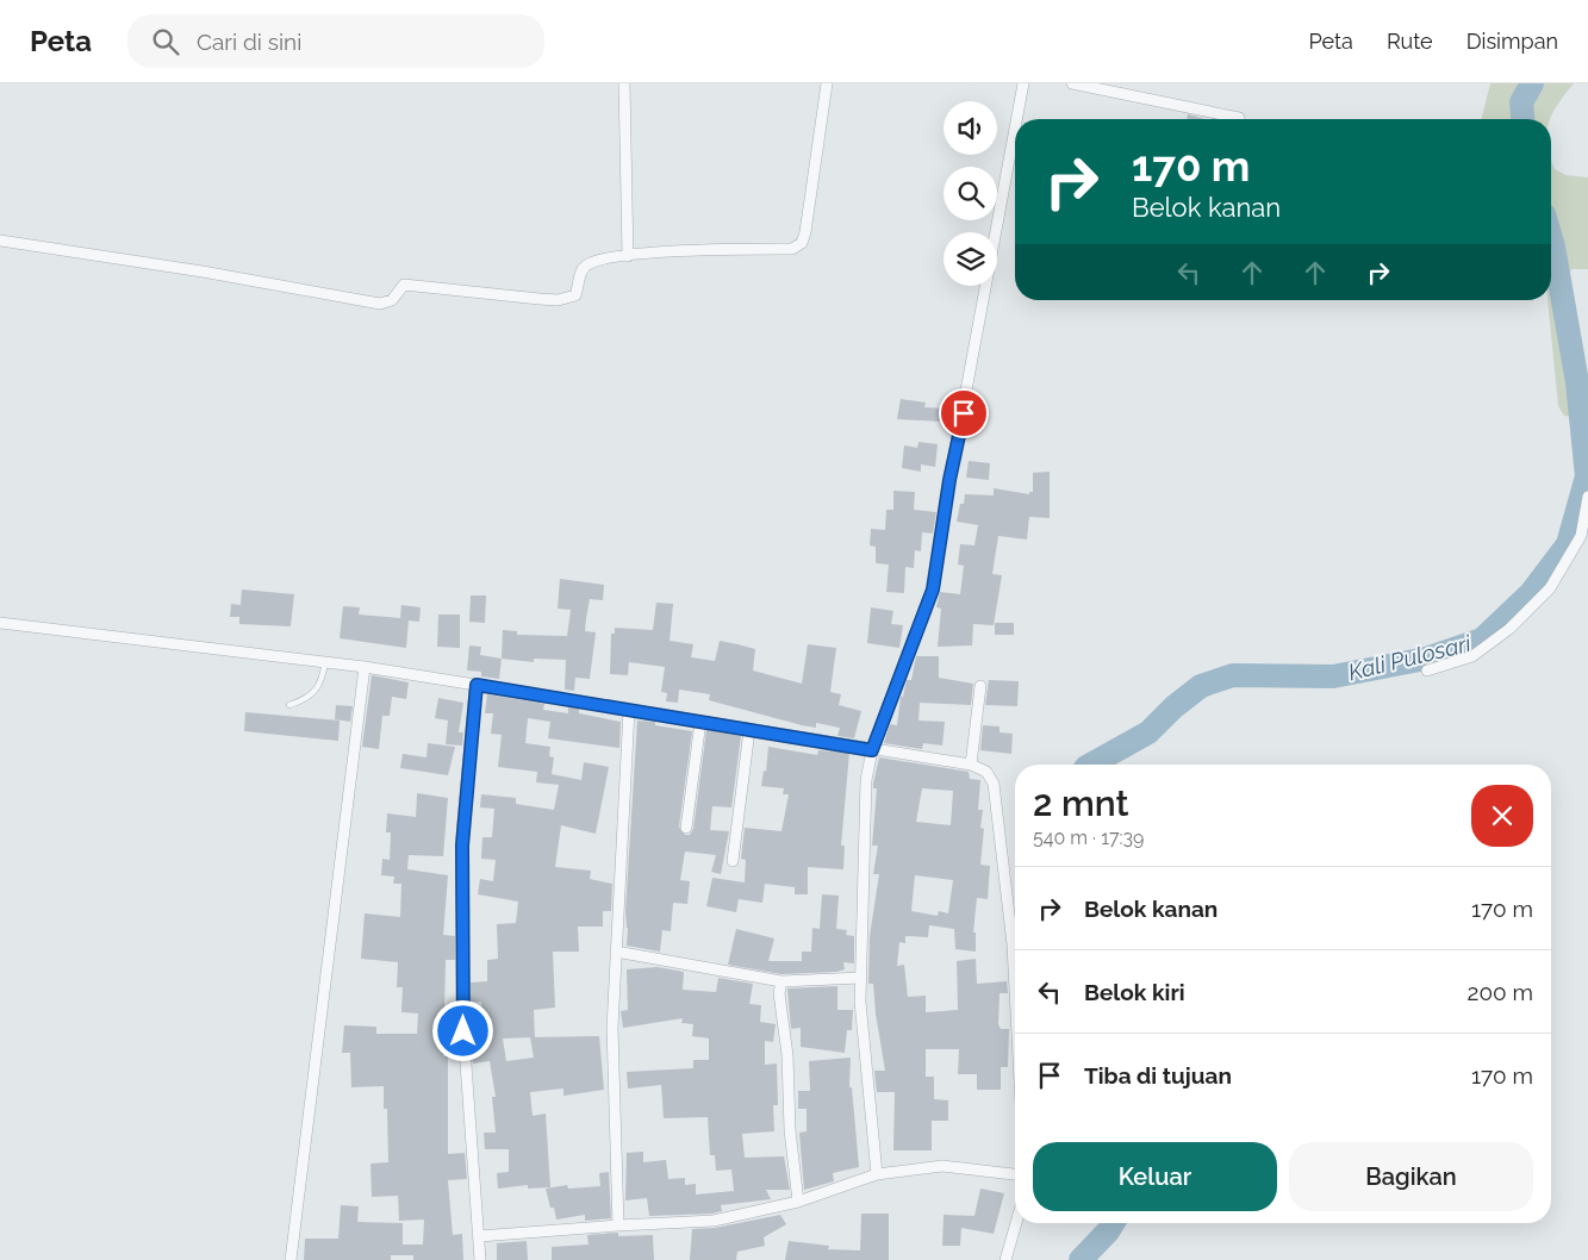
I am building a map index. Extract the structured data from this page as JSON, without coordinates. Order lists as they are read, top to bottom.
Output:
{
  "water": ["Kali Pulosari"],
  "page": {
    "header": "Peta",
    "search": "Cari di sini",
    "nav": ["Peta", "Rute", "Disimpan"],
    "turn": ["170 m", "Belok kanan"],
    "heading": ["2 mnt", "540 m · 17:39"],
    "list": [
      {
        "name": "Belok kanan",
        "value": "170 m"
      },
      {
        "name": "Belok kiri",
        "value": "200 m"
      },
      {
        "name": "Tiba di tujuan",
        "value": "170 m"
      }
    ],
    "buttons": ["Keluar", "Bagikan"]
  }
}
